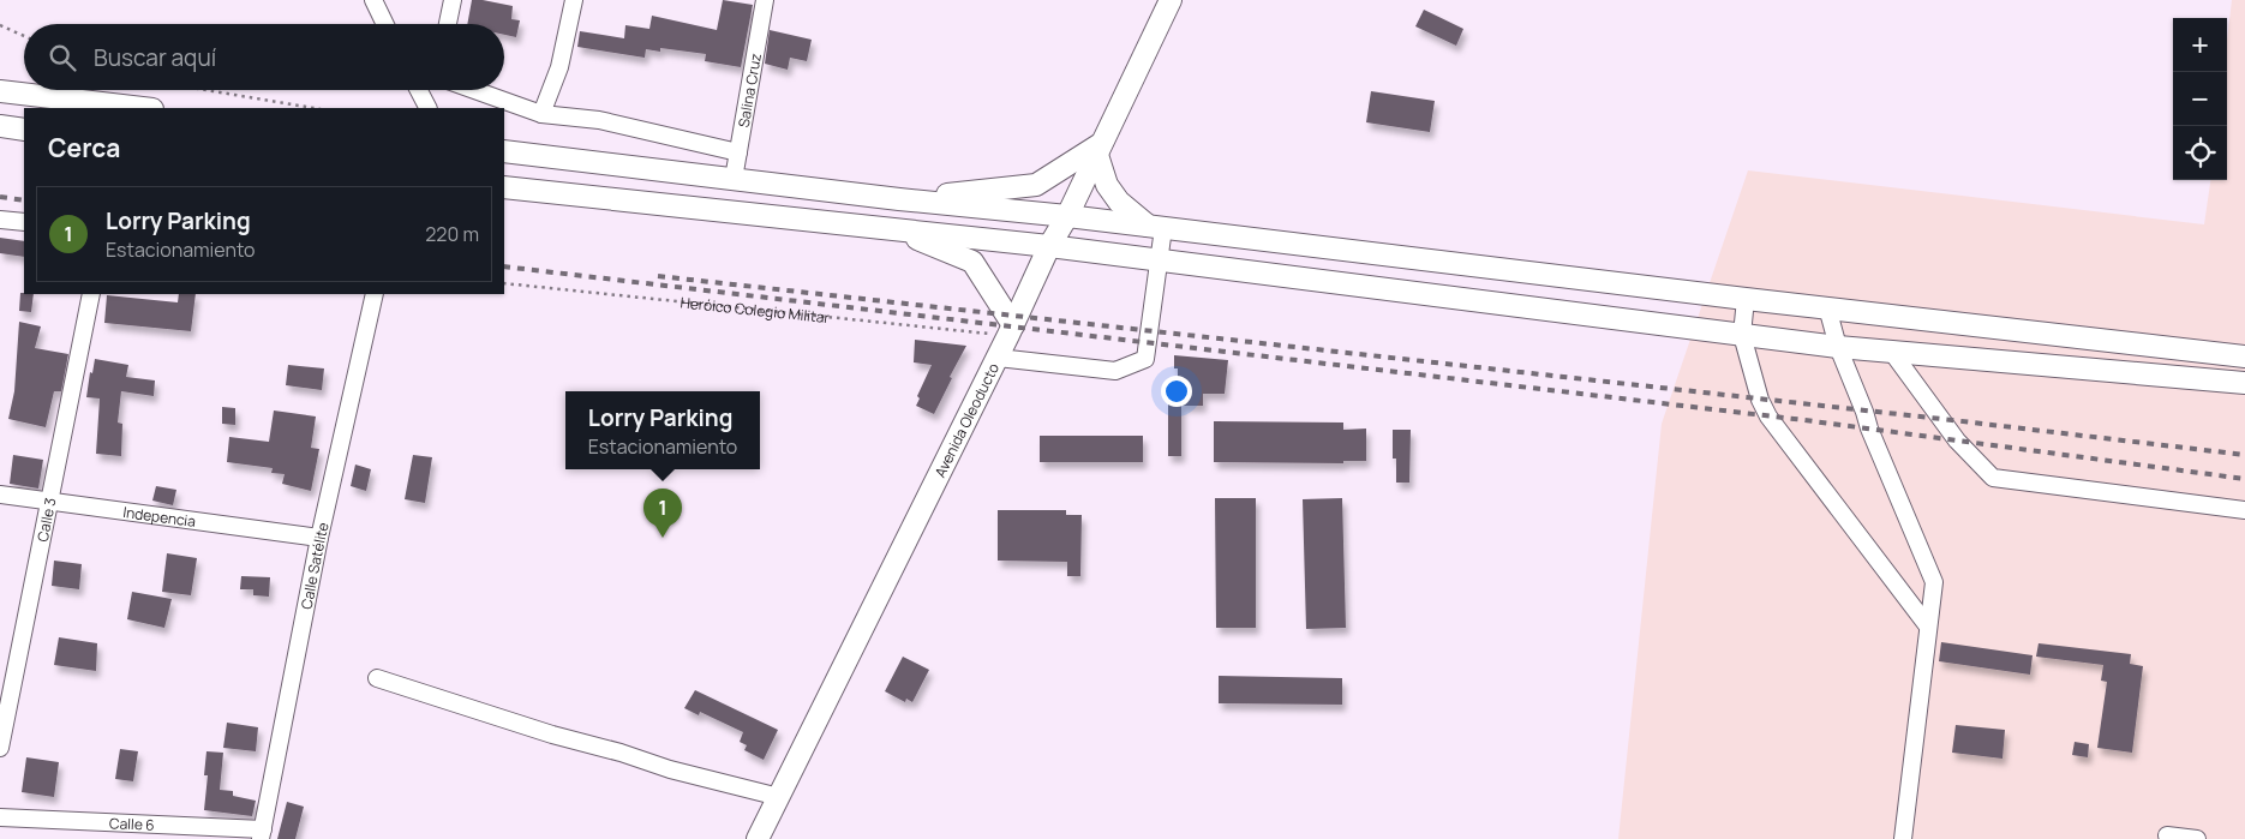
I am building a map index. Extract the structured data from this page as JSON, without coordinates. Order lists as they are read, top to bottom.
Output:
{
  "streets": {
    "main road": ["Avenida Oleoducto"],
    "street": [
      "Salina Cruz",
      "Indepencia",
      "Calle 3",
      "Calle Satélite",
      "Calle 6"
    ],
    "path": ["Heróico Colegio Militar"]
  },
  "crossings": [
    ["Heróico Colegio Militar", "Avenida Oleoducto"],
    ["Indepencia", "Calle 3"],
    ["Indepencia", "Calle Satélite"],
    ["Calle Satélite", "Calle 6"]
  ],
  "page": {
    "map_buttons": ["+", "−"],
    "search": "Buscar aquí",
    "heading": "Cerca",
    "list": [
      {
        "mark": "1",
        "name": "Lorry Parking",
        "note": "Estacionamiento",
        "value": "220 m"
      }
    ],
    "popup": ["Lorry Parking", "Estacionamiento"],
    "pins": "1"
  }
}
